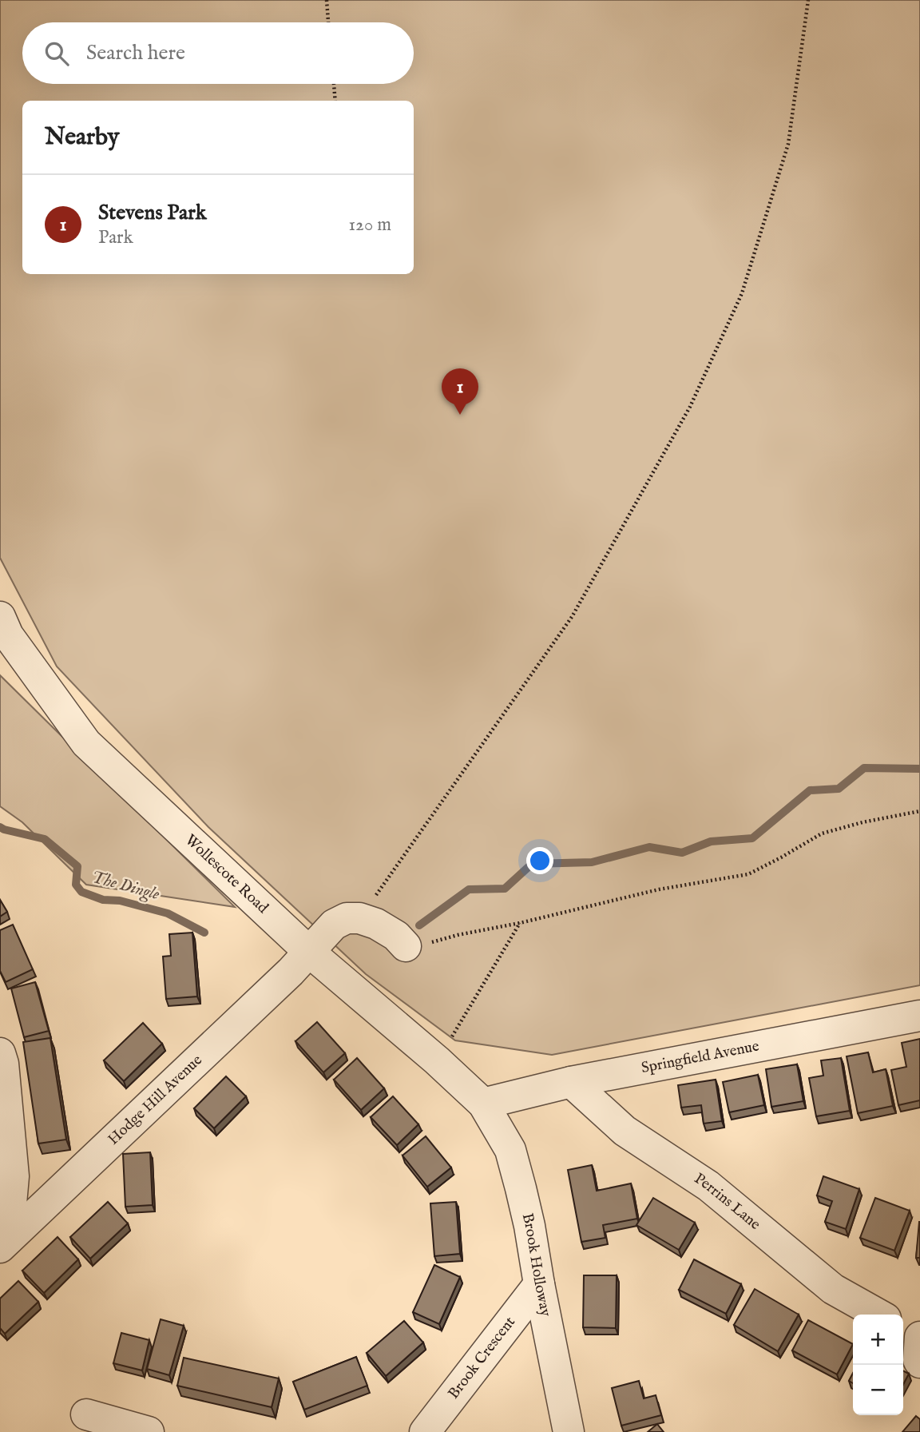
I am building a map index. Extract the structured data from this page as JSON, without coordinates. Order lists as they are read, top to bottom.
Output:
{
  "streets": {
    "street": [
      "Wollescote Road",
      "Springfield Avenue",
      "Hodge Hill Avenue",
      "Perrins Lane",
      "Brook Holloway",
      "Brook Crescent"
    ]
  },
  "crossings": [
    ["Wollescote Road", "Springfield Avenue"],
    ["Wollescote Road", "Hodge Hill Avenue"],
    ["Wollescote Road", "Brook Holloway"],
    ["Springfield Avenue", "Perrins Lane"],
    ["Springfield Avenue", "Brook Holloway"],
    ["Brook Holloway", "Brook Crescent"]
  ],
  "water": ["The Dingle"],
  "page": {
    "search": "Search here",
    "heading": "Nearby",
    "list": [
      {
        "mark": "1",
        "name": "Stevens Park",
        "note": "Park",
        "value": "120 m"
      }
    ],
    "pins": "1",
    "map_buttons": ["+", "−"]
  }
}
